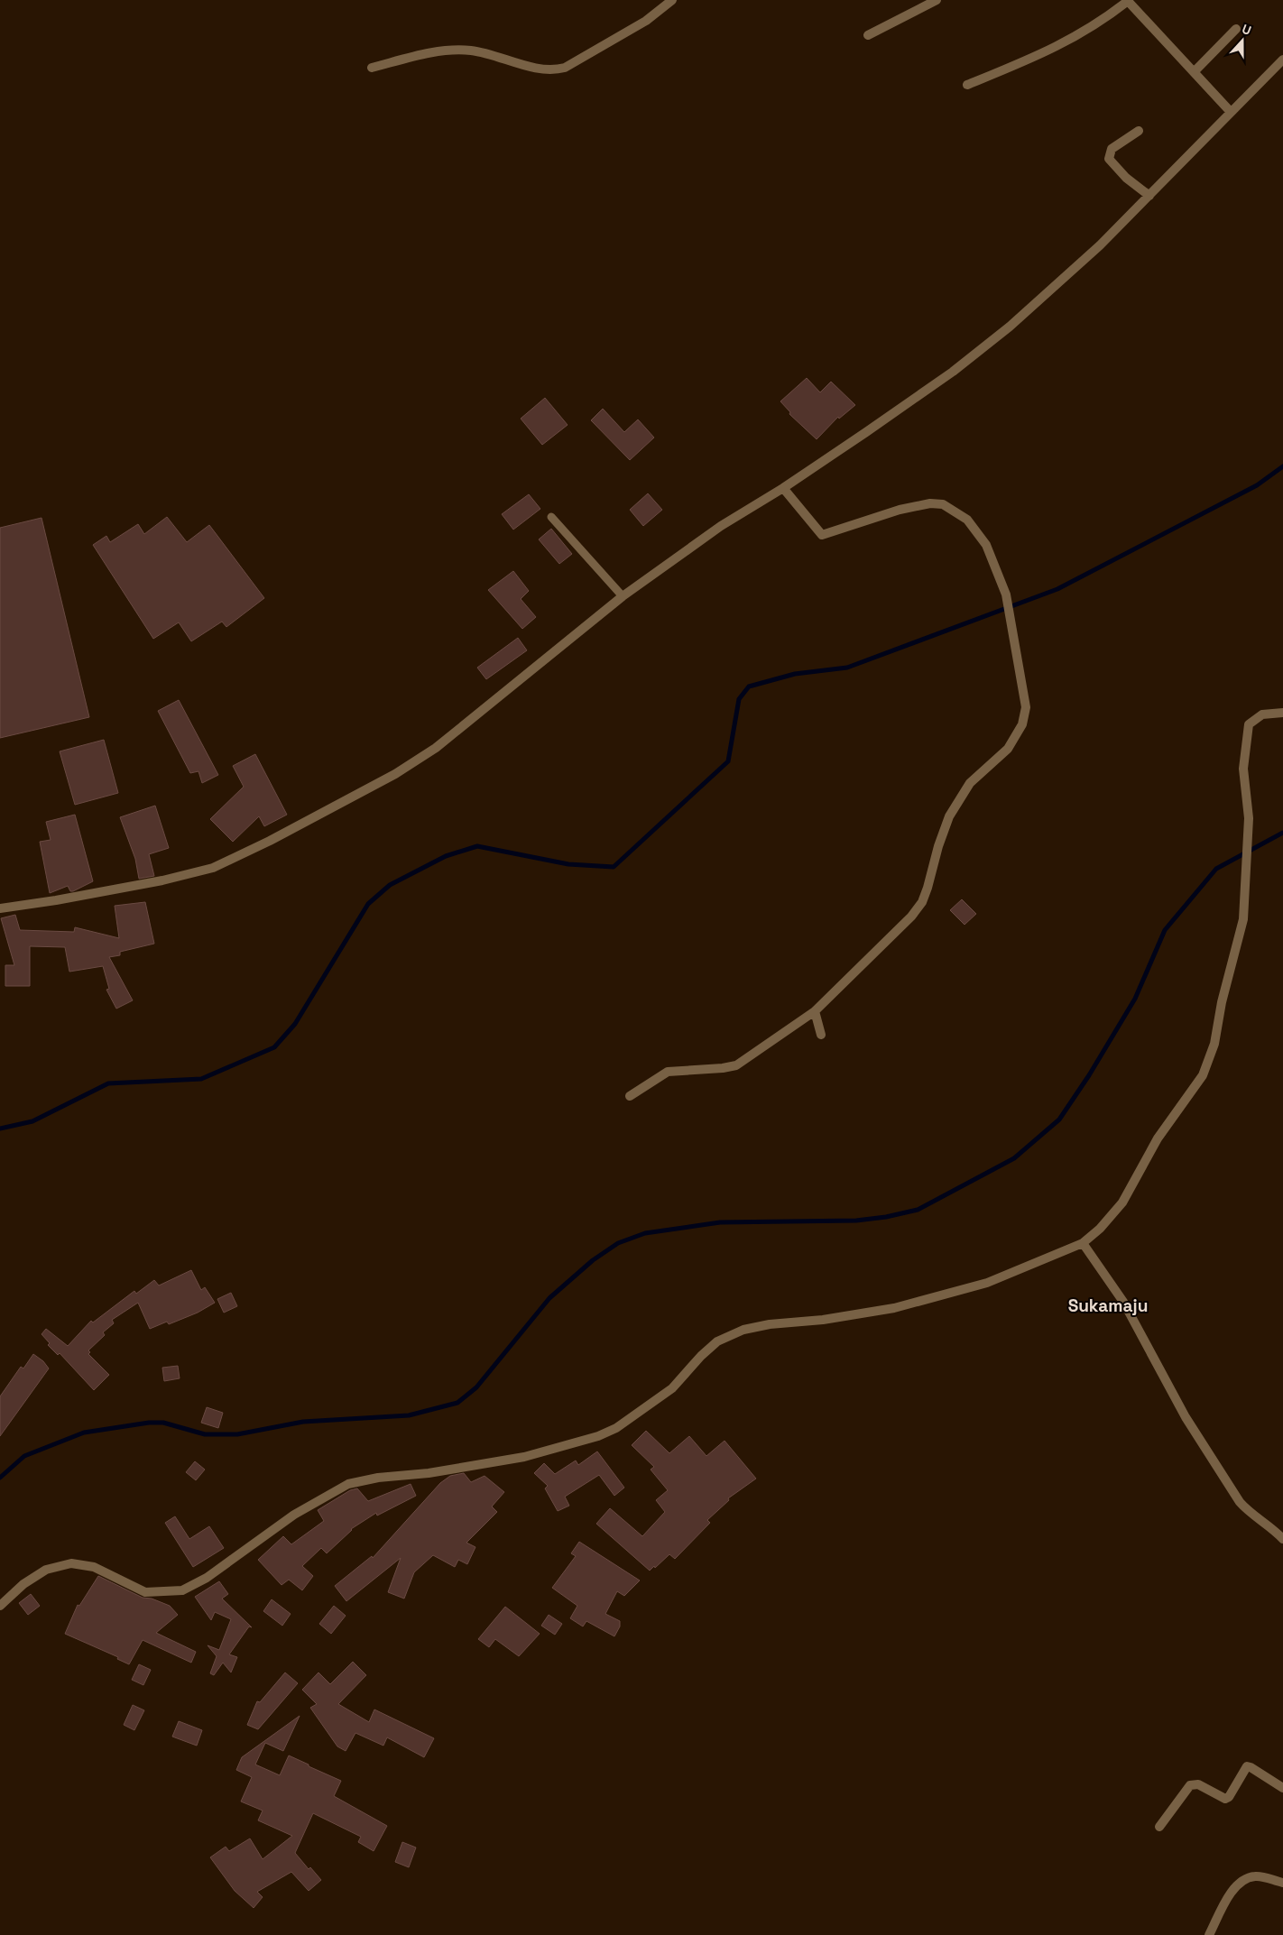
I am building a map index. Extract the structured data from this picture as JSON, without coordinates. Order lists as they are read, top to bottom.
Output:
{
  "districts": ["Sukamaju"],
  "north": "top"
}
